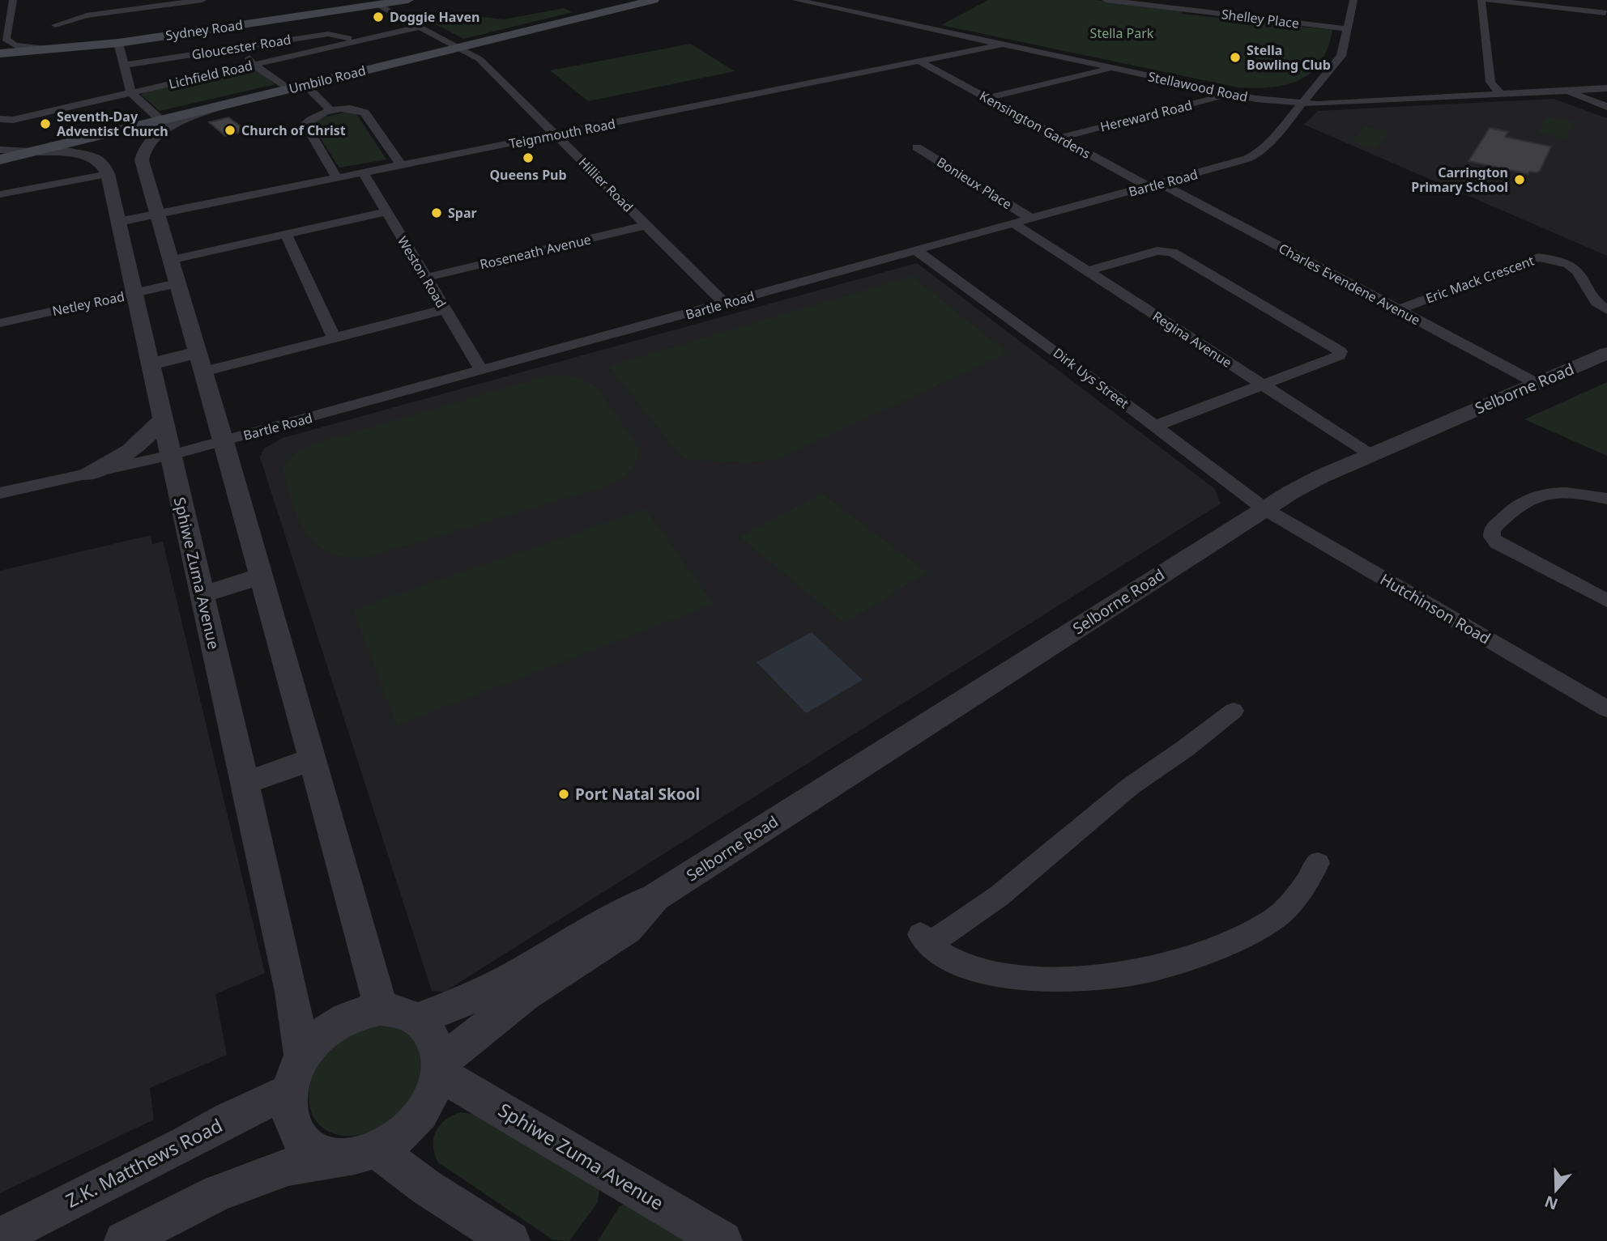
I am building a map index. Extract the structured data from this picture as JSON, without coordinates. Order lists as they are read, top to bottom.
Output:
{
  "streets": {
    "main road": ["Sydney Road", "Umbilo Road"],
    "street": [
      "Shelley Place",
      "Gloucester Road",
      "Lichfield Road",
      "Stellawood Road",
      "Hereward Road",
      "Kensington Gardens",
      "Teignmouth Road",
      "Bonieux Place",
      "Bartle Road",
      "Hillier Road",
      "Roseneath Avenue",
      "Weston Road",
      "Eric Mack Crescent",
      "Charles Evendene Avenue",
      "Netley Road",
      "Regina Avenue",
      "Dirk Uys Street",
      "Selborne Road",
      "Sphiwe Zuma Avenue",
      "Hutchinson Road",
      "Z.K. Matthews Road"
    ]
  },
  "crossings": [
    ["Shelley Place", "Bartle Road"],
    ["Sydney Road", "Hillier Road"],
    ["Gloucester Road", "Lichfield Road"],
    ["Lichfield Road", "Hillier Road"],
    ["Umbilo Road", "Hillier Road"],
    ["Stellawood Road", "Hereward Road"],
    ["Stellawood Road", "Teignmouth Road"],
    ["Stellawood Road", "Bartle Road"],
    ["Hereward Road", "Kensington Gardens"],
    ["Kensington Gardens", "Teignmouth Road"],
    ["Kensington Gardens", "Bartle Road"],
    ["Kensington Gardens", "Charles Evendene Avenue"],
    ["Teignmouth Road", "Hillier Road"],
    ["Teignmouth Road", "Weston Road"],
    ["Teignmouth Road", "Sphiwe Zuma Avenue"],
    ["Bonieux Place", "Bartle Road"],
    ["Bartle Road", "Hillier Road"],
    ["Bartle Road", "Weston Road"],
    ["Bartle Road", "Charles Evendene Avenue"],
    ["Bartle Road", "Regina Avenue"],
    ["Bartle Road", "Dirk Uys Street"],
    ["Bartle Road", "Sphiwe Zuma Avenue"],
    ["Hillier Road", "Roseneath Avenue"],
    ["Roseneath Avenue", "Weston Road"],
    ["Eric Mack Crescent", "Charles Evendene Avenue"],
    ["Charles Evendene Avenue", "Selborne Road"],
    ["Netley Road", "Sphiwe Zuma Avenue"],
    ["Regina Avenue", "Selborne Road"],
    ["Dirk Uys Street", "Selborne Road"],
    ["Dirk Uys Street", "Hutchinson Road"],
    ["Selborne Road", "Sphiwe Zuma Avenue"],
    ["Selborne Road", "Hutchinson Road"],
    ["Selborne Road", "Z.K. Matthews Road"],
    ["Sphiwe Zuma Avenue", "Z.K. Matthews Road"]
  ],
  "parks": ["Stella Park"],
  "places": [
    "Doggie Haven",
    "Stella Bowling Club",
    "Seventh-Day Adventist Church",
    "Church of Christ",
    "Queens Pub",
    "Carrington Primary School",
    "Spar",
    "Port Natal Skool"
  ],
  "north": "bottom"
}
